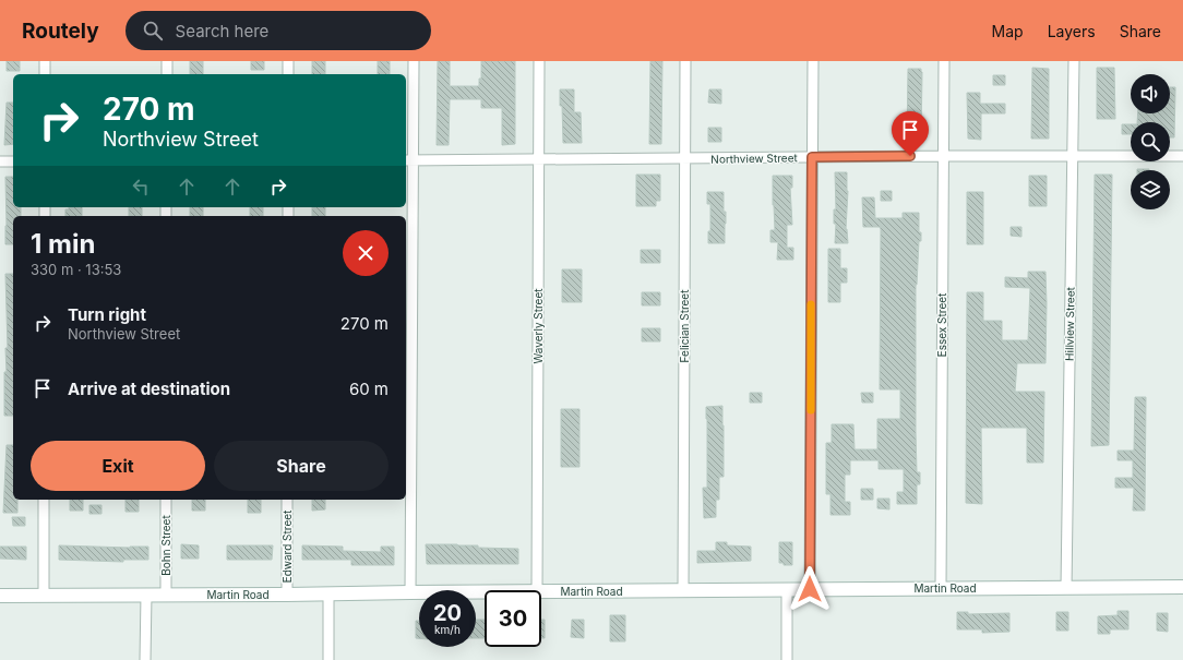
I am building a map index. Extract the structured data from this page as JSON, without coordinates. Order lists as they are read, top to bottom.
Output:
{
  "streets": {
    "street": [
      "Northview Street",
      "Hillview Street",
      "Essex Street",
      "Waverly Street",
      "Felician Street",
      "Bohn Street",
      "Edward Street",
      "Martin Road"
    ]
  },
  "crossings": [
    ["Northview Street", "Hillview Street"],
    ["Northview Street", "Essex Street"],
    ["Northview Street", "Waverly Street"],
    ["Northview Street", "Felician Street"],
    ["Hillview Street", "Martin Road"],
    ["Essex Street", "Martin Road"],
    ["Felician Street", "Martin Road"],
    ["Bohn Street", "Martin Road"],
    ["Edward Street", "Martin Road"]
  ],
  "page": {
    "header": "Routely",
    "search": "Search here",
    "nav": ["Map", "Layers", "Share"],
    "turn": ["270 m", "Northview Street"],
    "heading": ["1 min", "330 m · 13:53"],
    "list": [
      {
        "name": "Turn right",
        "note": "Northview Street",
        "value": "270 m"
      },
      {
        "name": "Arrive at destination",
        "value": "60 m"
      }
    ],
    "buttons": ["Exit", "Share"],
    "speed": "20 km/h",
    "limit": "30"
  }
}
